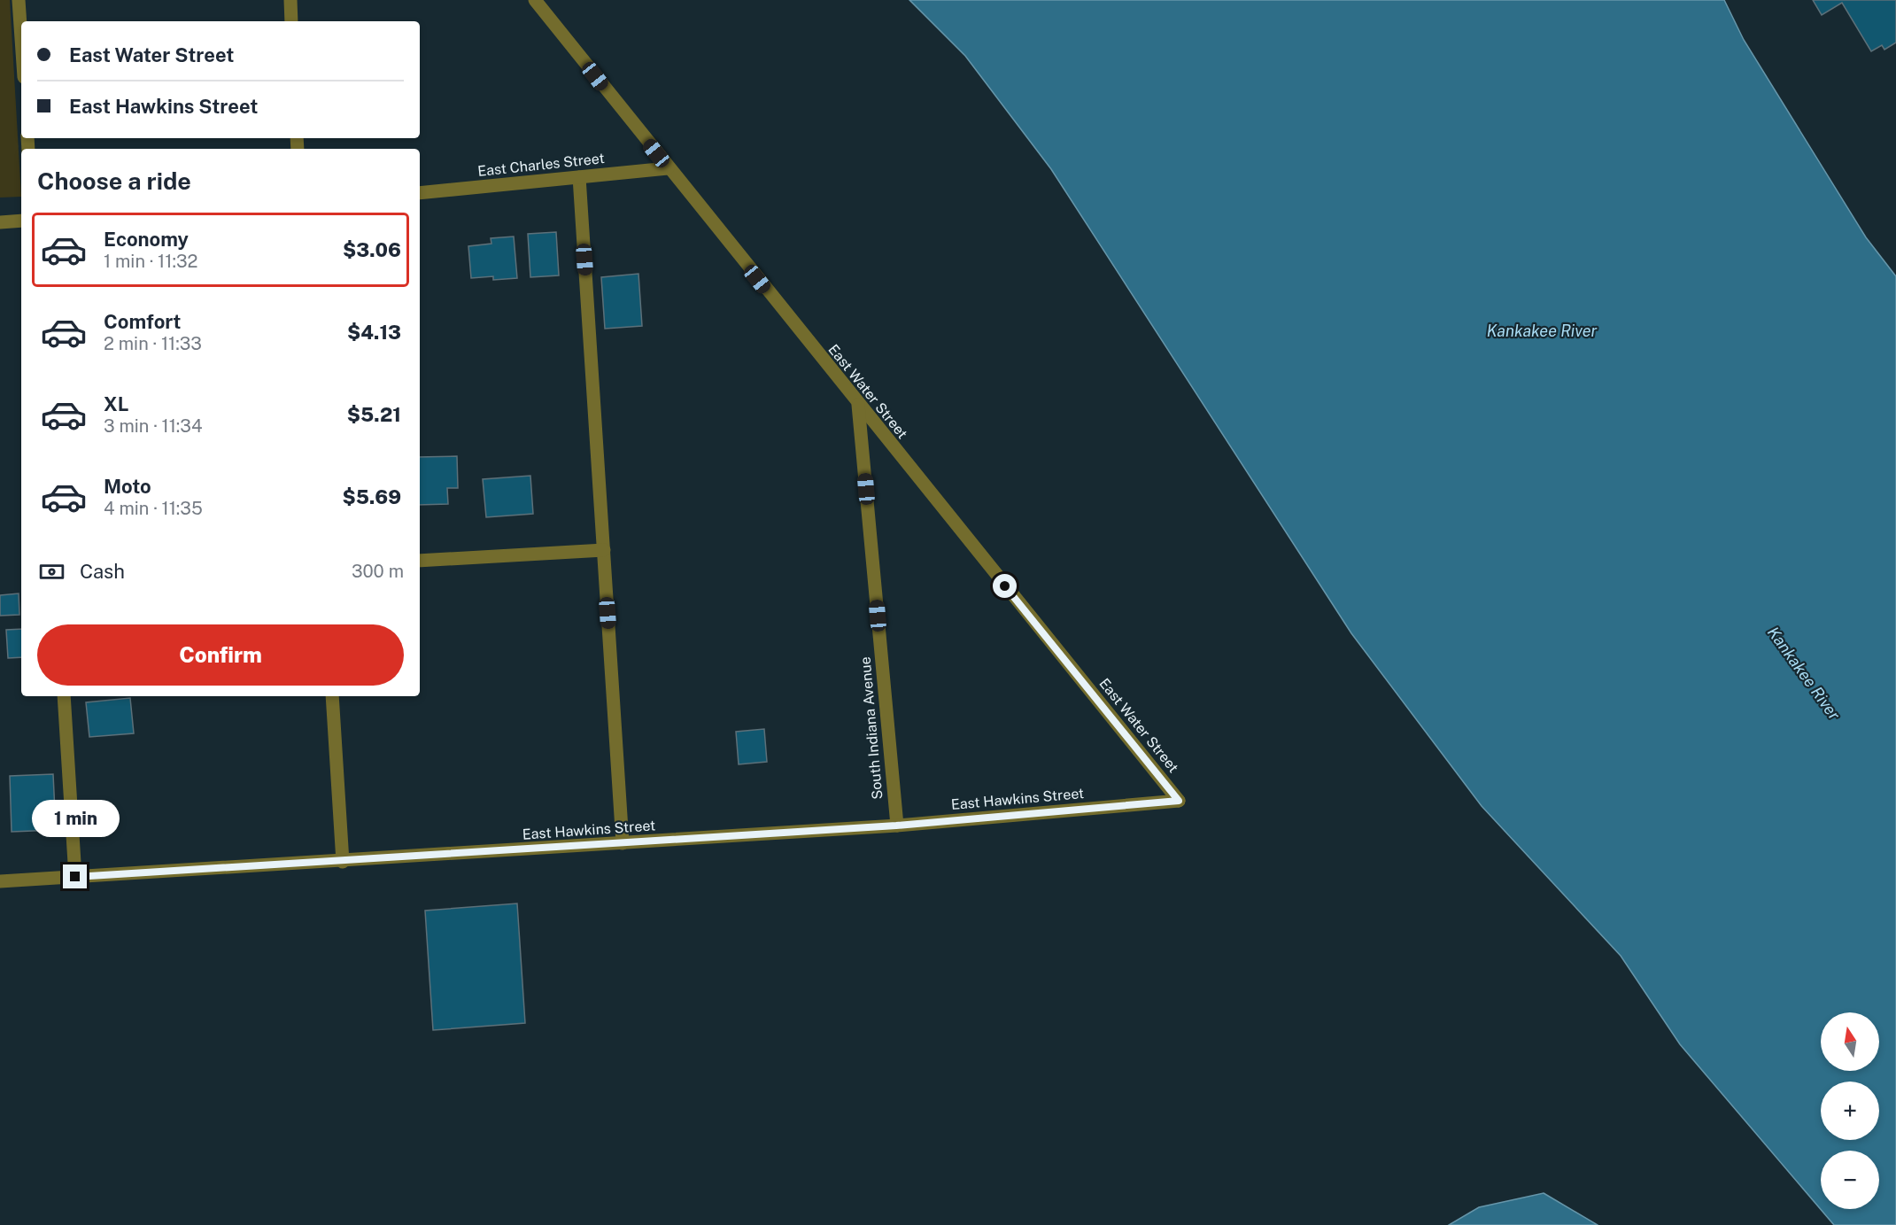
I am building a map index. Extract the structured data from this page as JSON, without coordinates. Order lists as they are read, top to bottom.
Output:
{
  "streets": {
    "street": [
      "East Charles Street",
      "East Water Street",
      "South Indiana Avenue",
      "East Hawkins Street"
    ]
  },
  "crossings": [
    ["East Charles Street", "East Water Street"],
    ["East Water Street", "South Indiana Avenue"],
    ["East Water Street", "East Hawkins Street"],
    ["South Indiana Avenue", "East Hawkins Street"]
  ],
  "water": ["Kankakee River"],
  "north": "top",
  "page": {
    "banner": ["East Water Street", "East Hawkins Street"],
    "heading": "Choose a ride",
    "list": [
      {
        "name": "Economy",
        "note": "1 min · 11:32",
        "value": "$3.06"
      },
      {
        "name": "Comfort",
        "note": "2 min · 11:33",
        "value": "$4.13"
      },
      {
        "name": "XL",
        "note": "3 min · 11:34",
        "value": "$5.21"
      },
      {
        "name": "Moto",
        "note": "4 min · 11:35",
        "value": "$5.69"
      }
    ],
    "pay": ["Cash", "300 m"],
    "buttons": "Confirm",
    "bubble": "1 min",
    "map_buttons": ["+", "−"]
  }
}
